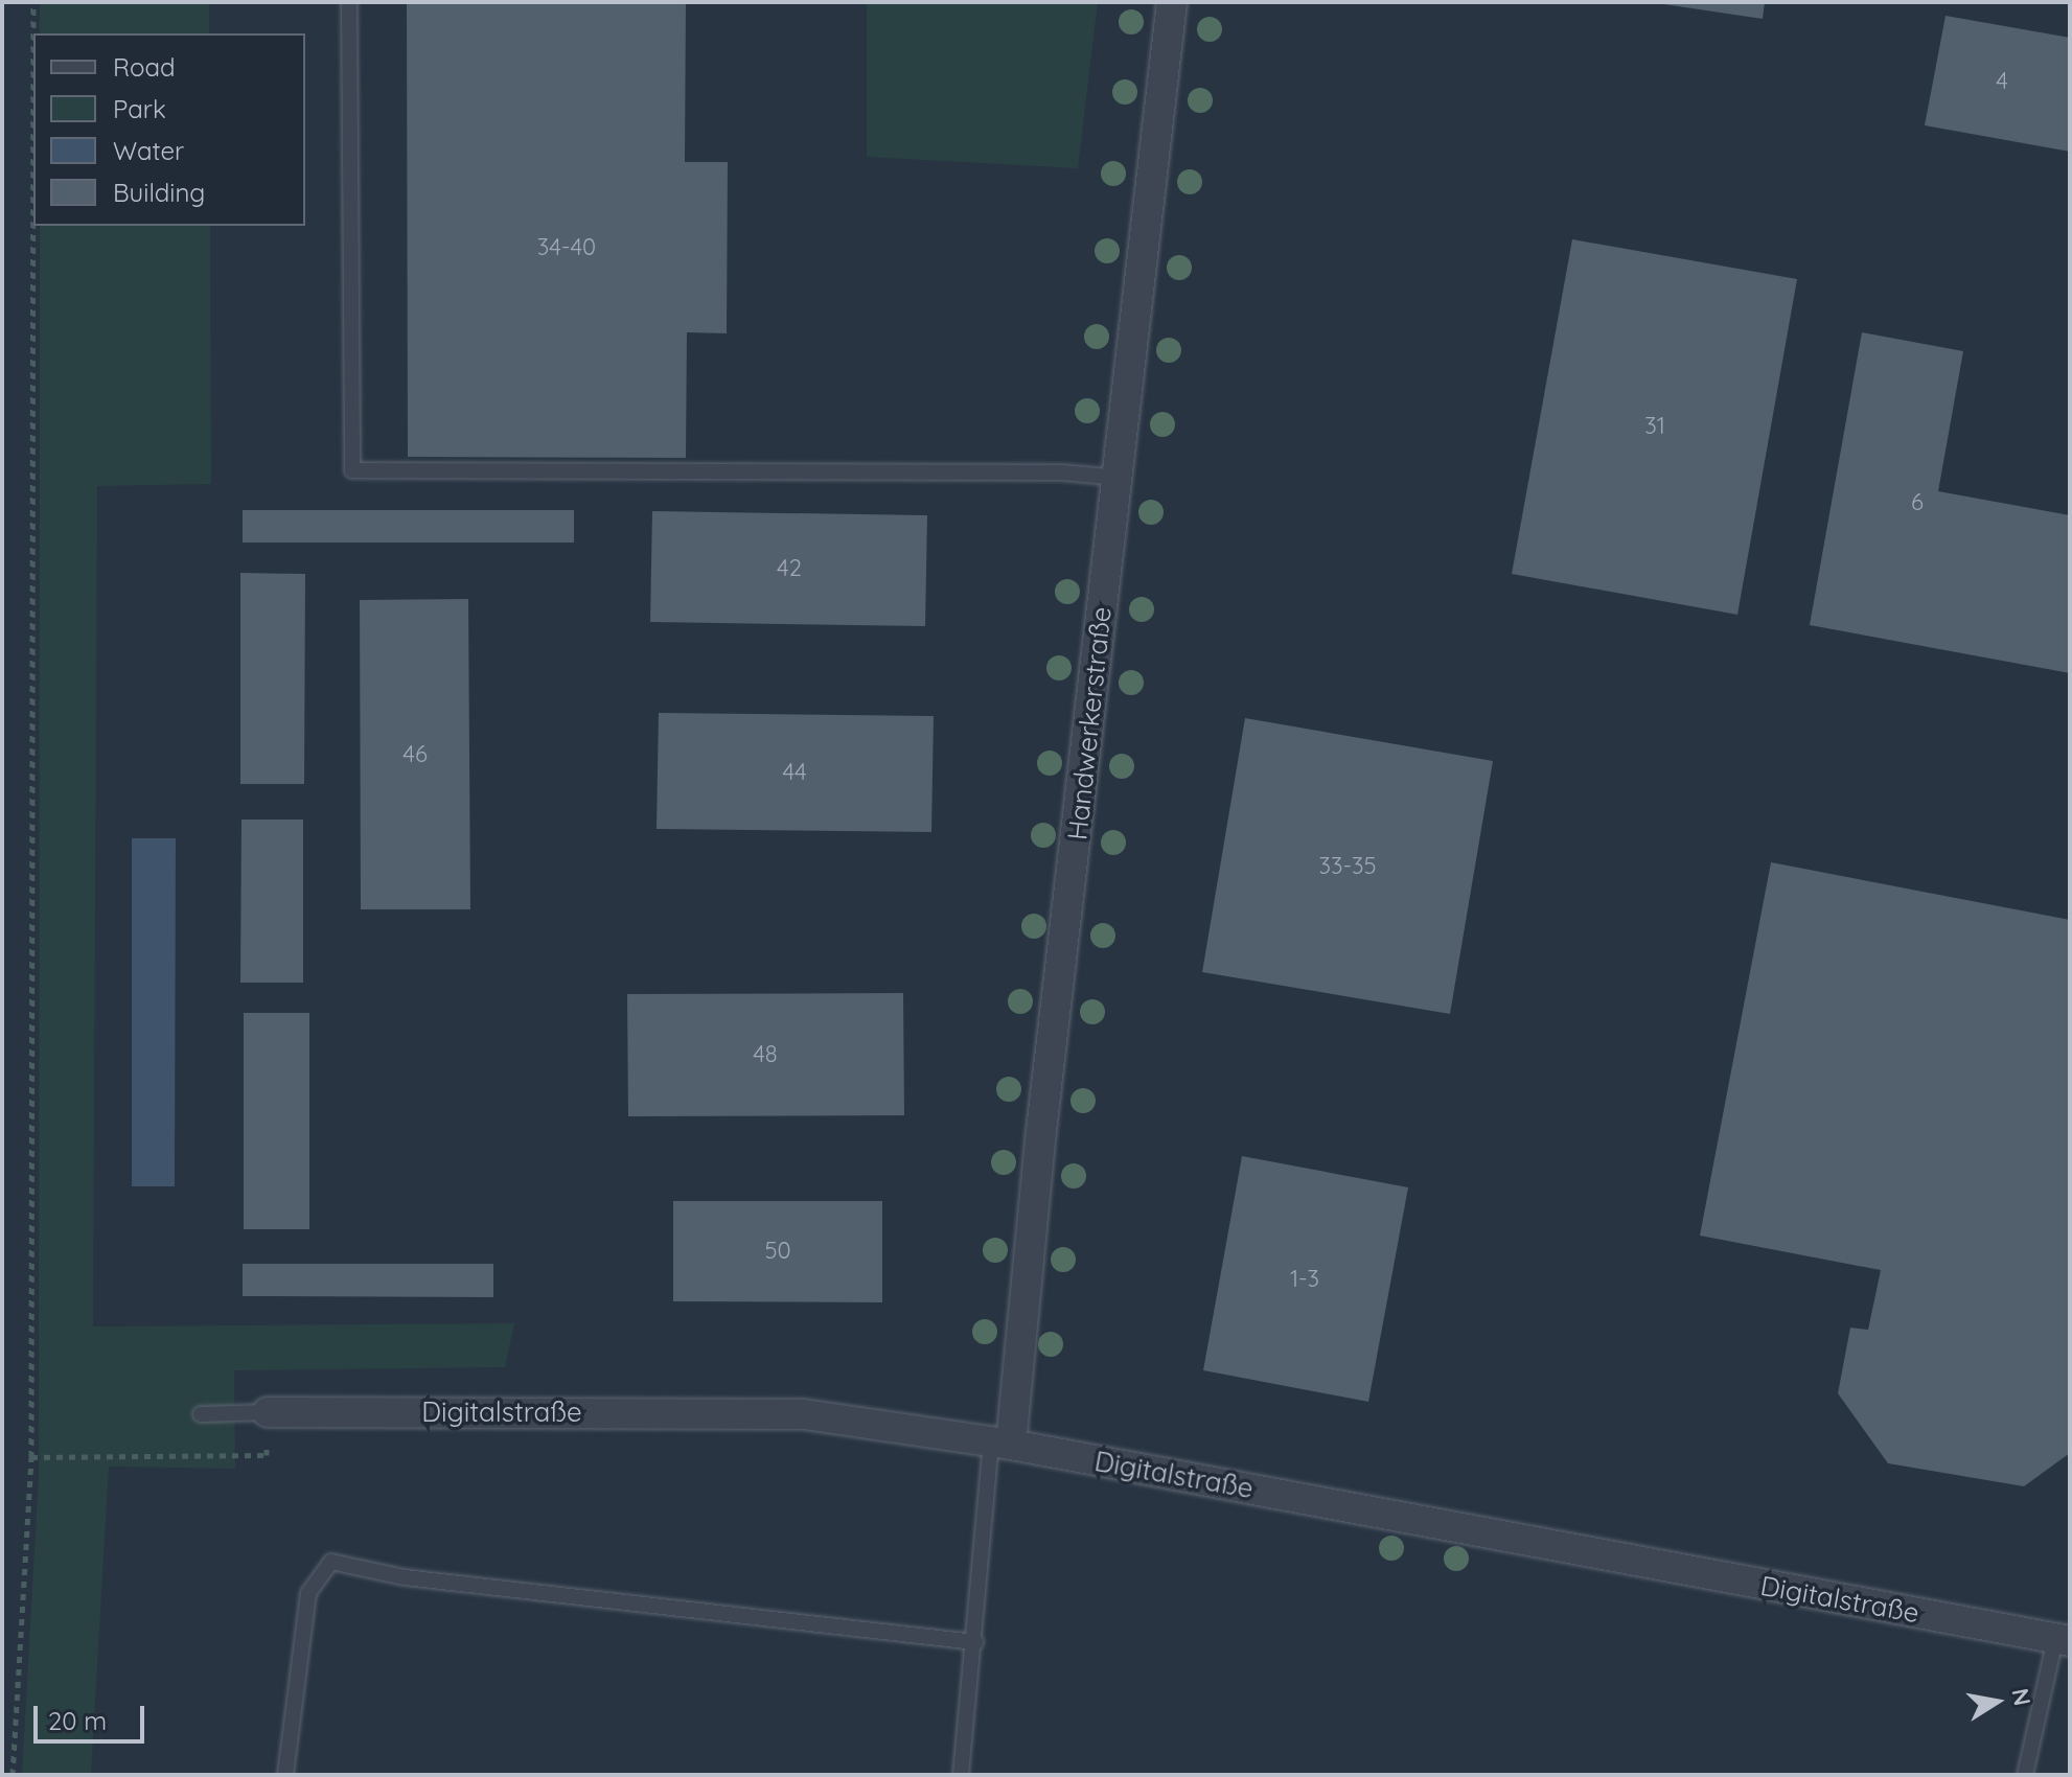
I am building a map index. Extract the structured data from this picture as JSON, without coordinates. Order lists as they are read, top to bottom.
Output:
{
  "streets": {
    "street": ["Handwerkerstraße", "Digitalstraße"]
  },
  "crossings": [
    ["Handwerkerstraße", "Digitalstraße"]
  ],
  "house_numbers": [
    "4",
    "34-40",
    "31",
    "6",
    "42",
    "46",
    "44",
    "33-35",
    "48",
    "50",
    "1-3"
  ],
  "legend": [
    "Road",
    "Park",
    "Water",
    "Building"
  ],
  "scale_bar": "20 m",
  "north": "right"
}
